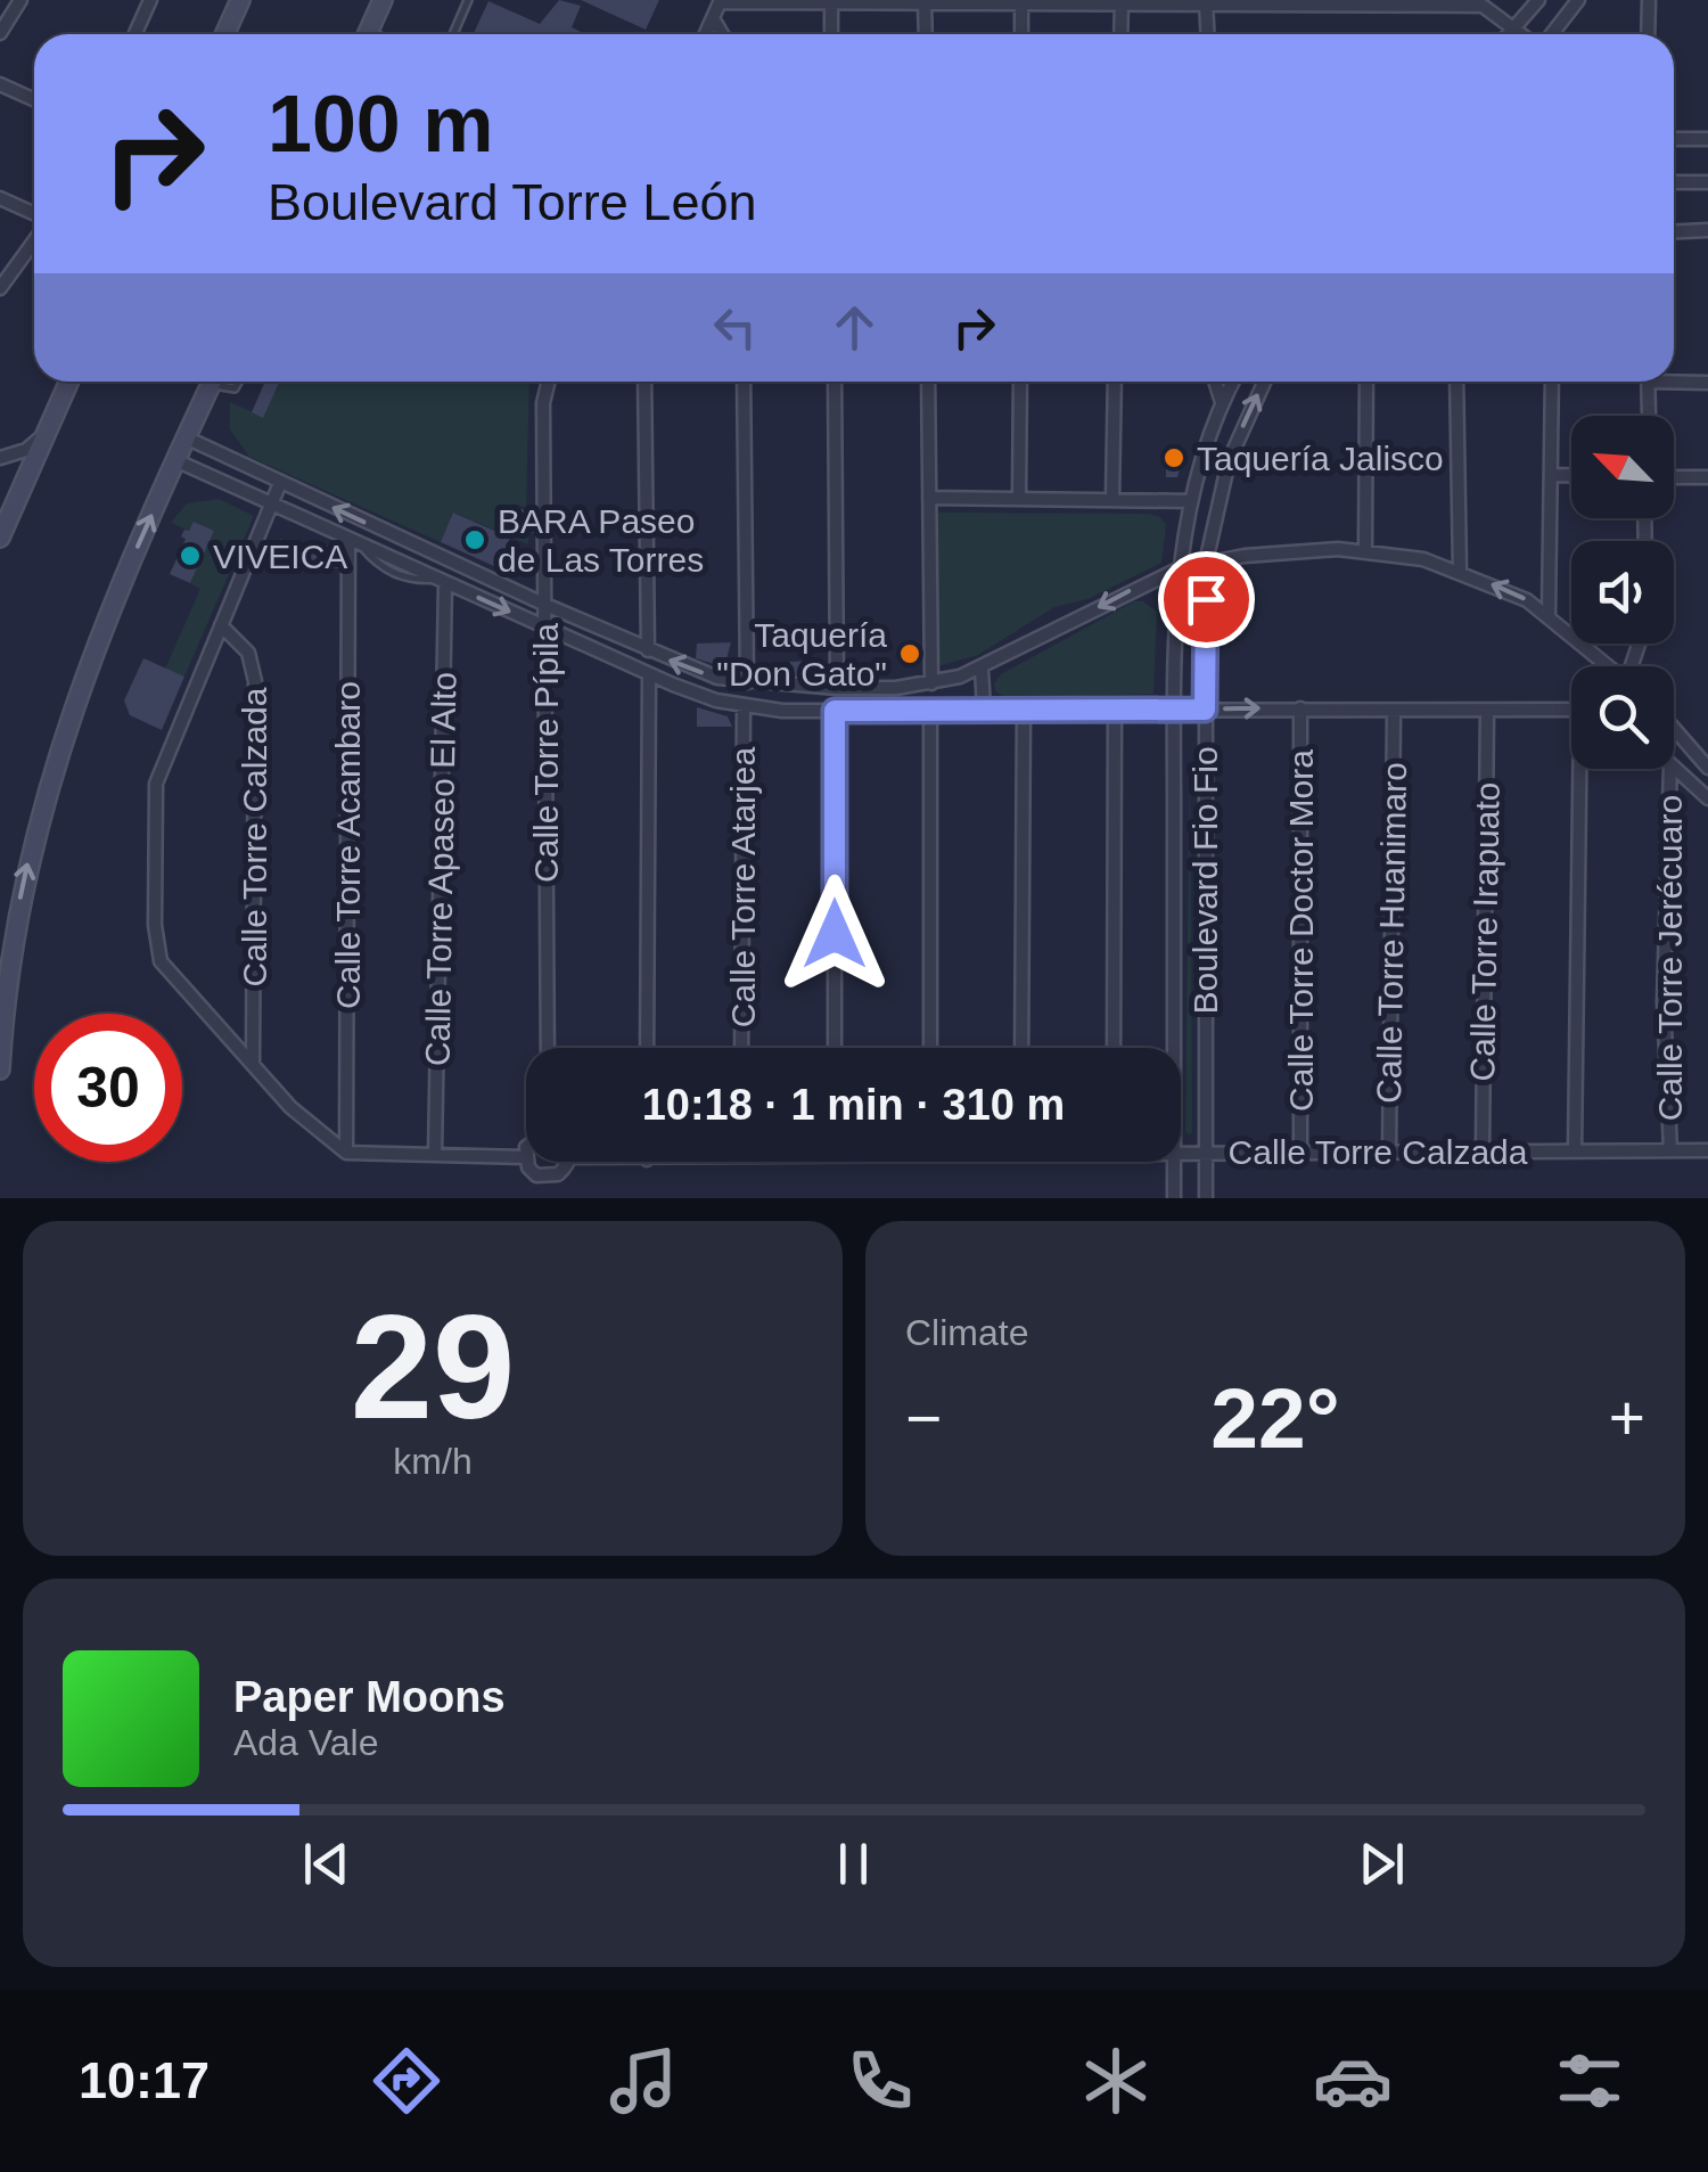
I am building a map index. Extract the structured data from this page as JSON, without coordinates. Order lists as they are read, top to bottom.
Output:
{
  "streets": {
    "street": [
      "Calle Torre Pípila",
      "Calle Torre Calzada",
      "Calle Torre Acambaro",
      "Calle Torre Apaseo El Alto",
      "Boulevard Fio Fio",
      "Calle Torre Atarjea",
      "Calle Torre Doctor Mora",
      "Calle Torre Irapuato",
      "Calle Torre Huanimaro",
      "Calle Torre Jerécuaro"
    ]
  },
  "crossings": [
    ["Calle Torre Calzada", "Calle Torre Acambaro"],
    ["Calle Torre Calzada", "Boulevard Fio Fio"],
    ["Calle Torre Calzada", "Calle Torre Doctor Mora"],
    ["Calle Torre Calzada", "Calle Torre Irapuato"],
    ["Calle Torre Calzada", "Calle Torre Huanimaro"],
    ["Calle Torre Calzada", "Calle Torre Jerécuaro"]
  ],
  "places": [
    "Taquería Jalisco",
    "BARA Paseo de Las Torres",
    "VIVEICA",
    "Taquería \"Don Gato\""
  ],
  "north": "top left",
  "page": {
    "turn": ["100 m", "Boulevard Torre León"],
    "limit": "30",
    "trip": "10:18 · 1 min · 310 m",
    "tile": [
      ["29", "km/h"],
      "Climate"
    ],
    "heat": ["−", "22°", "+"],
    "song": ["Paper Moons", "Ada Vale"],
    "tabs": "10:17"
  }
}
